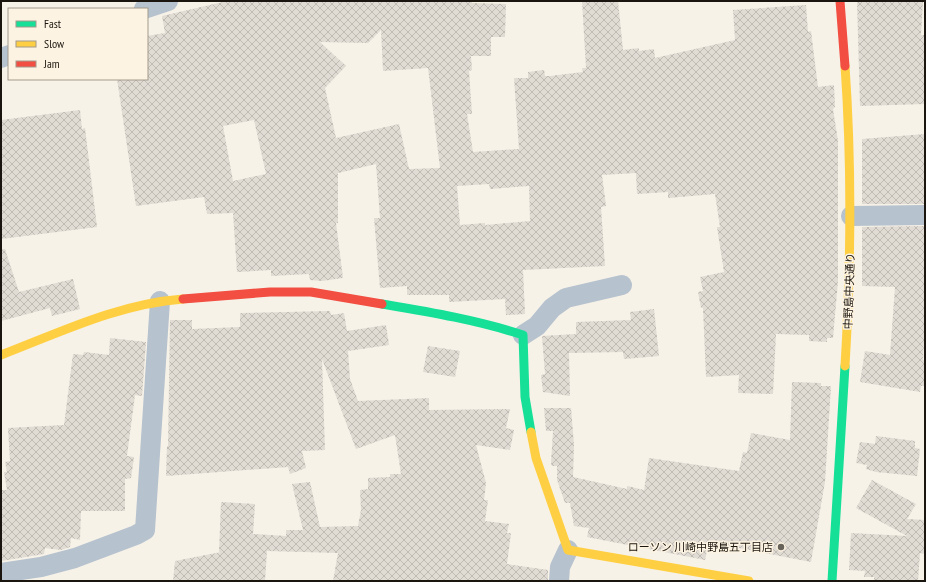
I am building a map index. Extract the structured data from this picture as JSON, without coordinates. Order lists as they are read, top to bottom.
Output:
{
  "streets": {
    "street": ["中野島中央通り"]
  },
  "places": ["ローソン 川崎中野島五丁目店"],
  "legend": ["Fast", "Slow", "Jam"]
}
